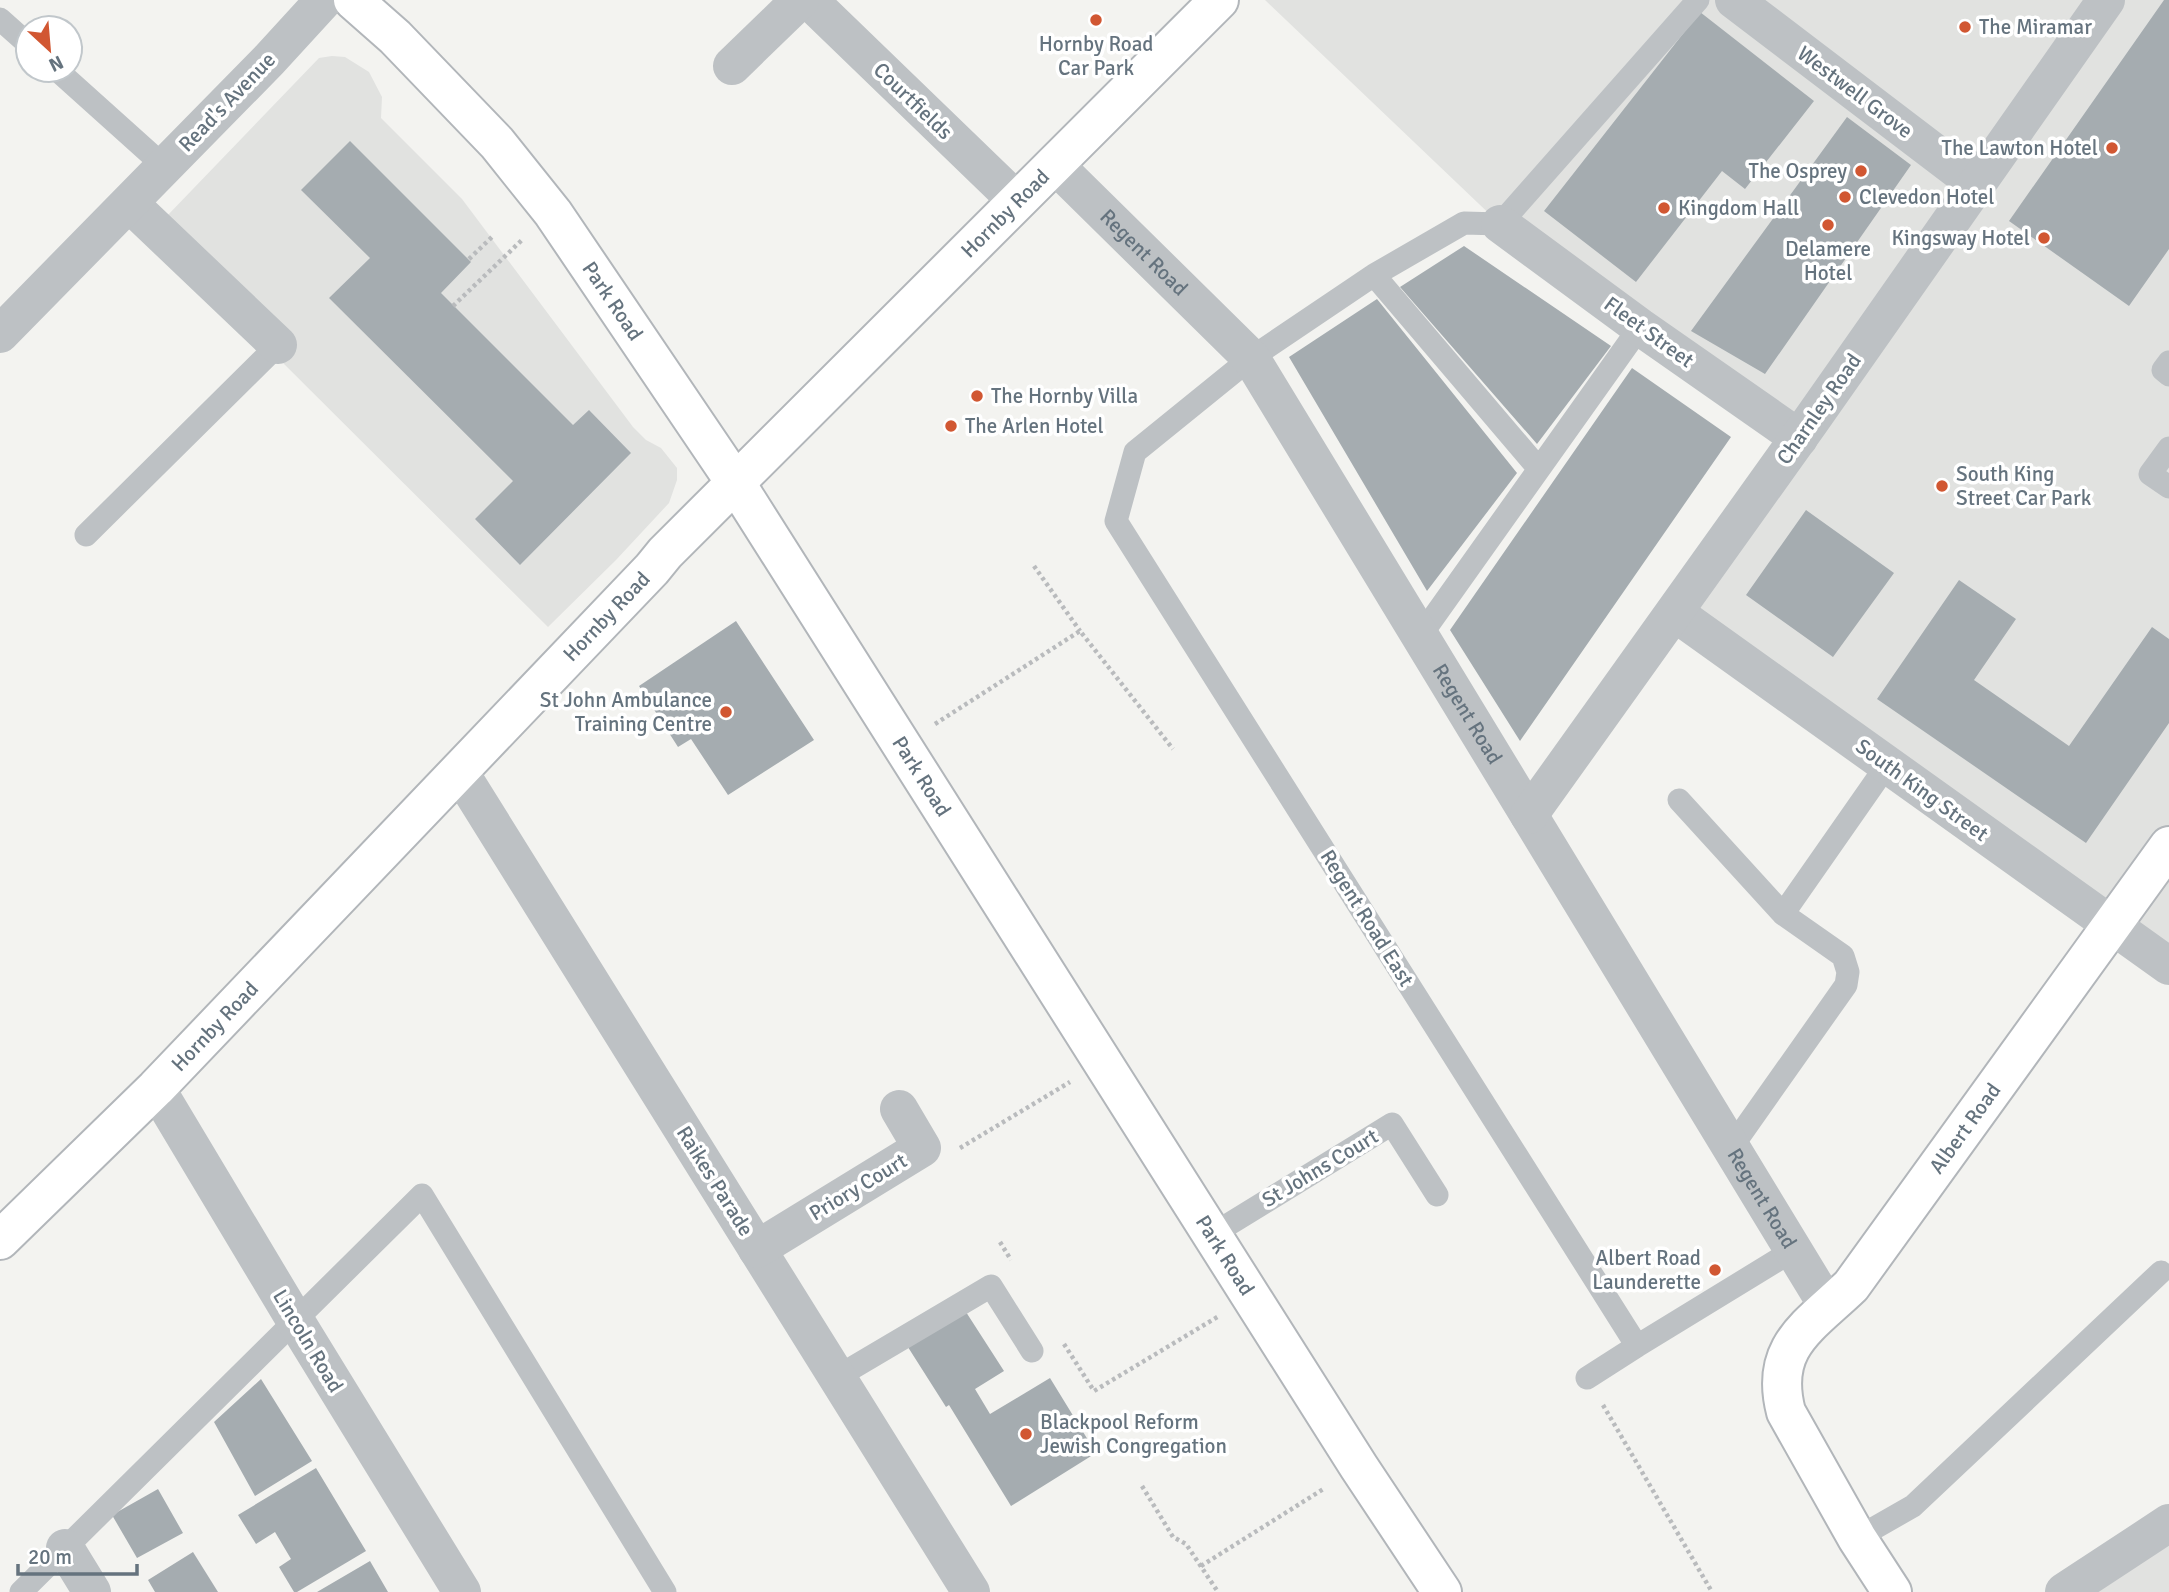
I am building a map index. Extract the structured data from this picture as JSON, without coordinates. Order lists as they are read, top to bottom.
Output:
{
  "streets": {
    "main road": ["Hornby Road", "Park Road", "Albert Road"],
    "street": [
      "Westwell Grove",
      "Courtfields",
      "Read's Avenue",
      "Regent Road",
      "Fleet Street",
      "Charnley Road",
      "South King Street",
      "Raikes Parade",
      "Priory Court",
      "Lincoln Road"
    ],
    "lane": ["Regent Road East", "St Johns Court"]
  },
  "crossings": [
    ["Westwell Grove", "Charnley Road"],
    ["Courtfields", "Hornby Road"],
    ["Hornby Road", "Regent Road"],
    ["Hornby Road", "Park Road"],
    ["Hornby Road", "Raikes Parade"],
    ["Hornby Road", "Lincoln Road"],
    ["Regent Road", "Charnley Road"],
    ["Regent Road", "Regent Road East"],
    ["Regent Road", "Albert Road"],
    ["Park Road", "St Johns Court"],
    ["Fleet Street", "Charnley Road"],
    ["Fleet Street", "Regent Road East"],
    ["Charnley Road", "South King Street"],
    ["South King Street", "Albert Road"],
    ["Raikes Parade", "Priory Court"]
  ],
  "places": [
    "Hornby Road Car Park",
    "The Miramar",
    "The Lawton Hotel",
    "The Osprey",
    "Clevedon Hotel",
    "Kingdom Hall",
    "Delamere Hotel",
    "Kingsway Hotel",
    "The Hornby Villa",
    "The Arlen Hotel",
    "South King Street Car Park",
    "St John Ambulance Training Centre",
    "Albert Road Launderette",
    "Blackpool Reform Jewish Congregation"
  ],
  "scale_bar": "20 m",
  "north": "bottom right"
}
